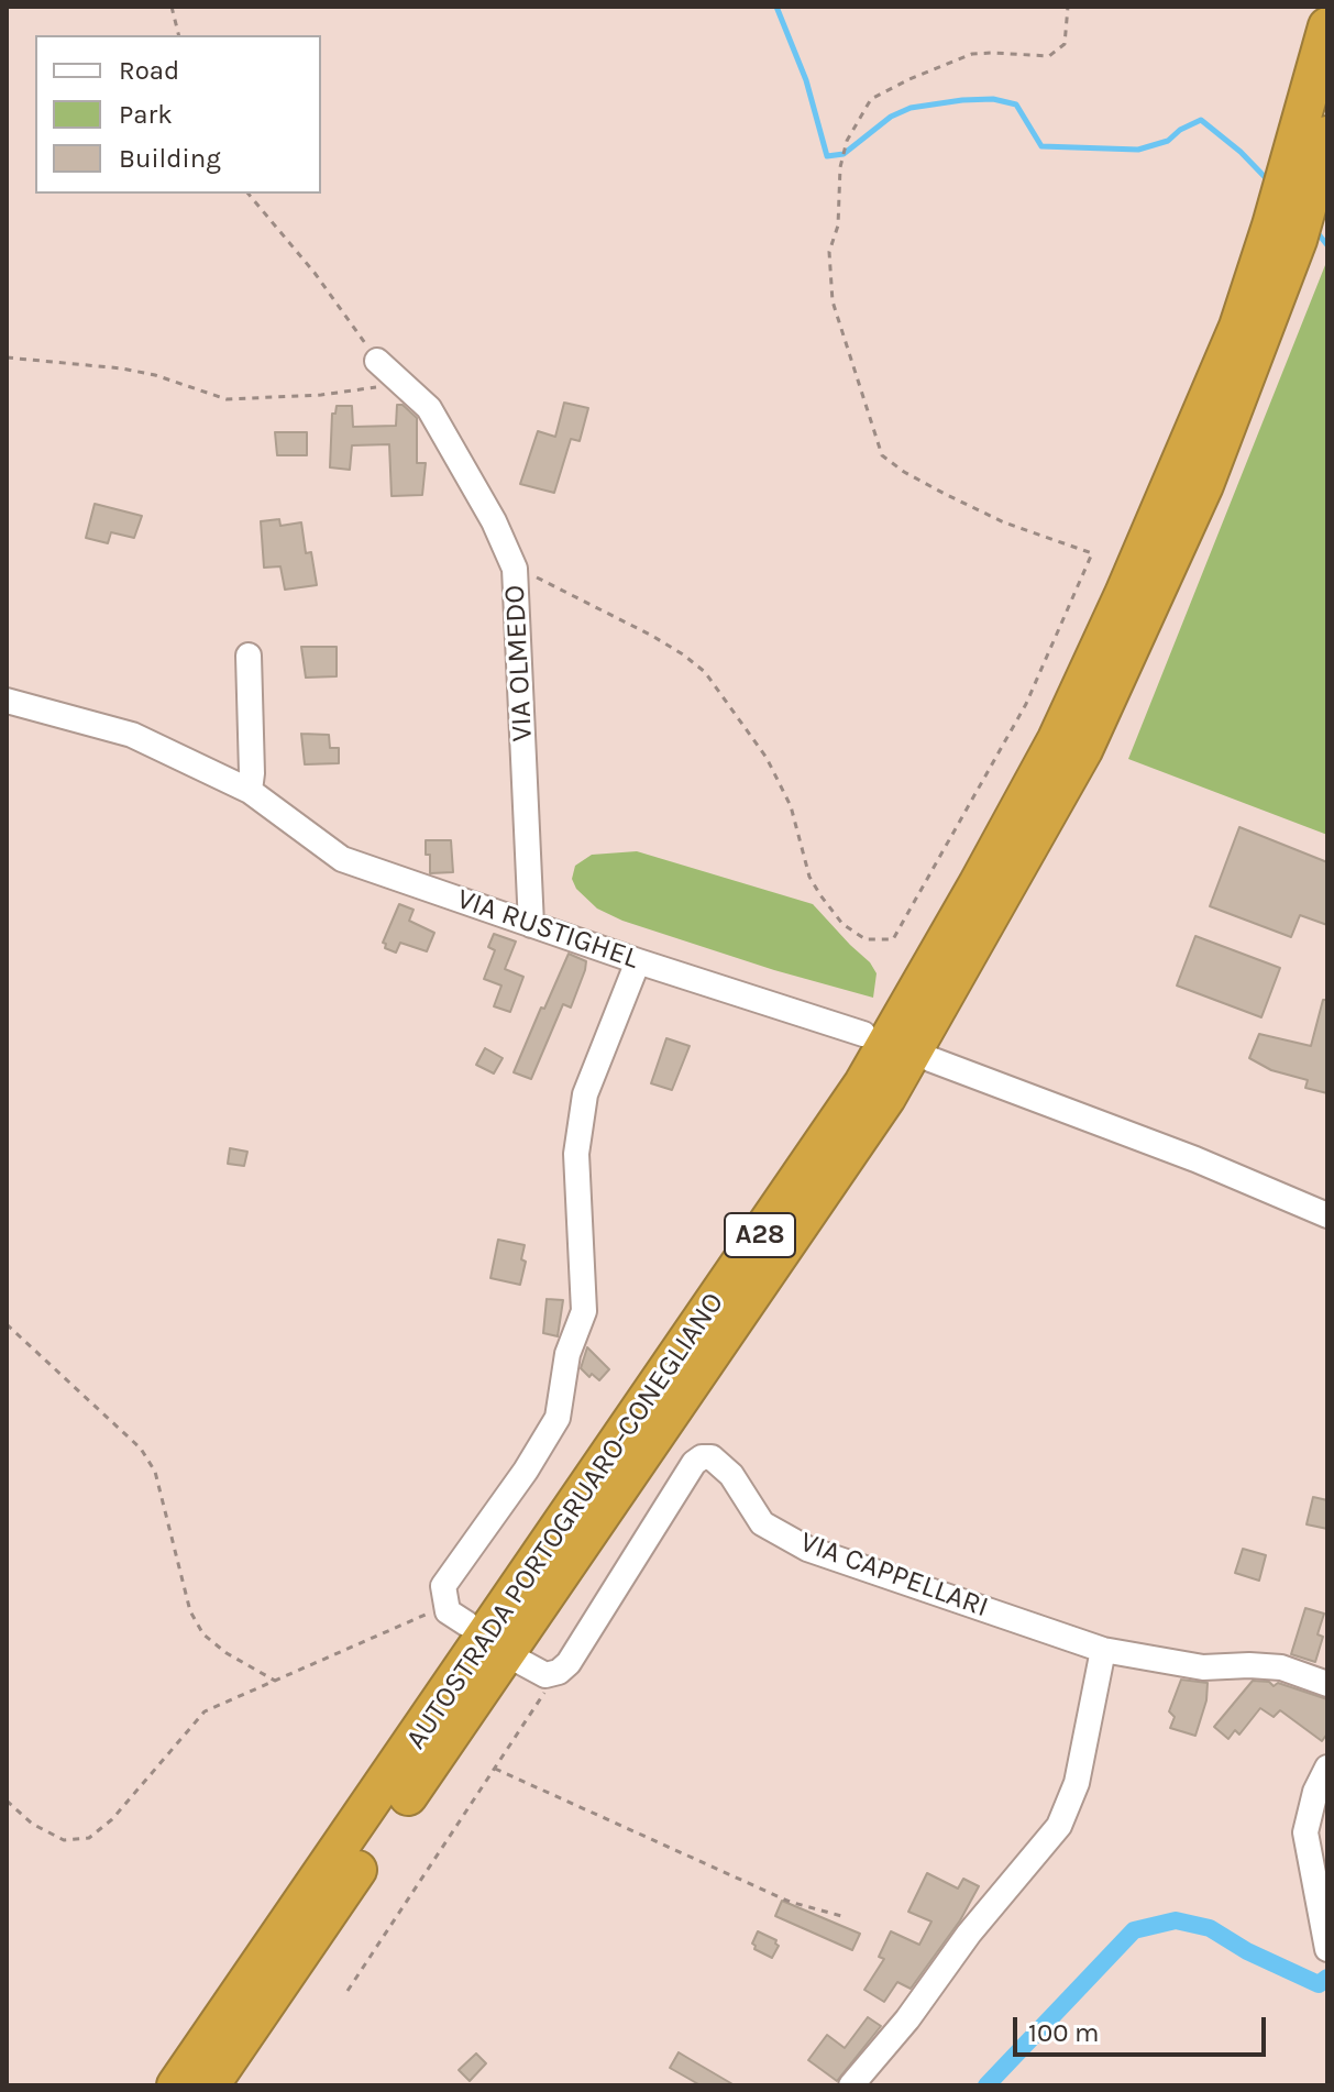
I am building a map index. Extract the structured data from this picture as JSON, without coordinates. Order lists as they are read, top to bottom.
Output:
{
  "streets": {
    "highway": ["A28", "AUTOSTRADA PORTOGRUARO-CONEGLIANO"],
    "street": ["VIA OLMEDO", "VIA RUSTIGHEL", "VIA CAPPELLARI"]
  },
  "crossings": [
    ["VIA OLMEDO", "VIA RUSTIGHEL"]
  ],
  "legend": ["Road", "Park", "Building"],
  "scale_bar": "100 m"
}
